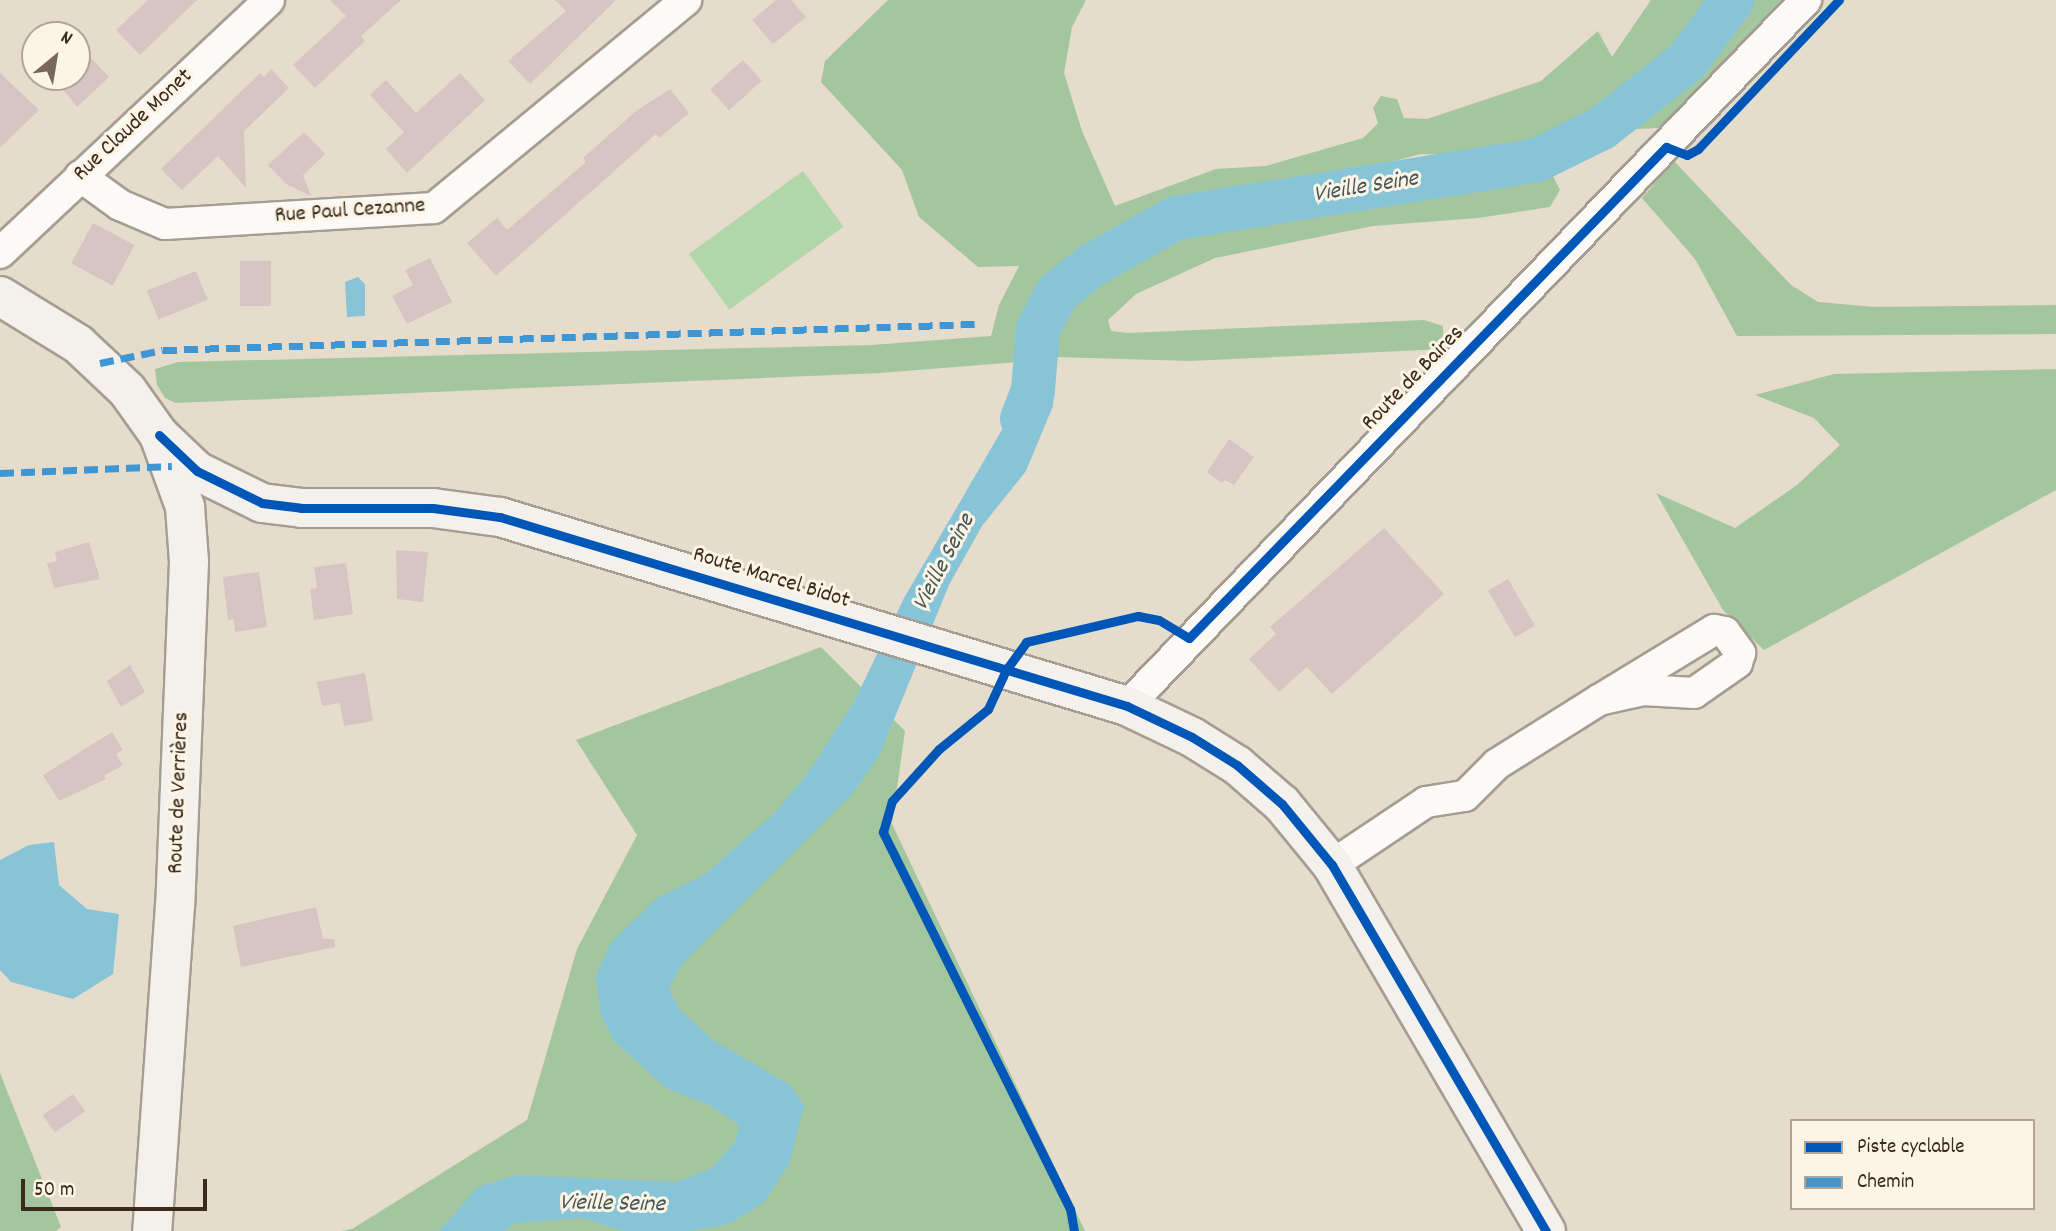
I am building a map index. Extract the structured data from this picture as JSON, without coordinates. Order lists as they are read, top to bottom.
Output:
{
  "streets": {
    "street": [
      "Rue Claude Monet",
      "Rue Paul Cezanne",
      "Route de Baires",
      "Route Marcel Bidot",
      "Route de Verrières"
    ]
  },
  "crossings": [
    ["Rue Claude Monet", "Rue Paul Cezanne"],
    ["Route de Baires", "Route Marcel Bidot"],
    ["Route Marcel Bidot", "Route de Verrières"]
  ],
  "water": ["Vieille Seine"],
  "legend": ["Piste cyclable", "Chemin"],
  "scale_bar": "50 m",
  "north": "top right"
}
